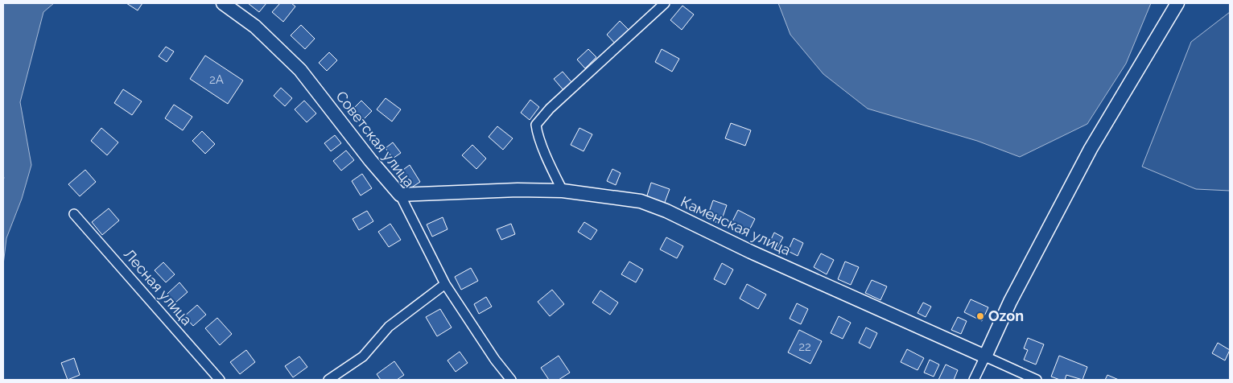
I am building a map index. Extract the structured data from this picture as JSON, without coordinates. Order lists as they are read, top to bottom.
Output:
{
  "streets": {
    "street": ["Советская улица", "Каменская улица", "Лесная улица"]
  },
  "crossings": [
    ["Советская улица", "Каменская улица"]
  ],
  "places": ["Ozon"],
  "house_numbers": ["2А", "22"]
}
